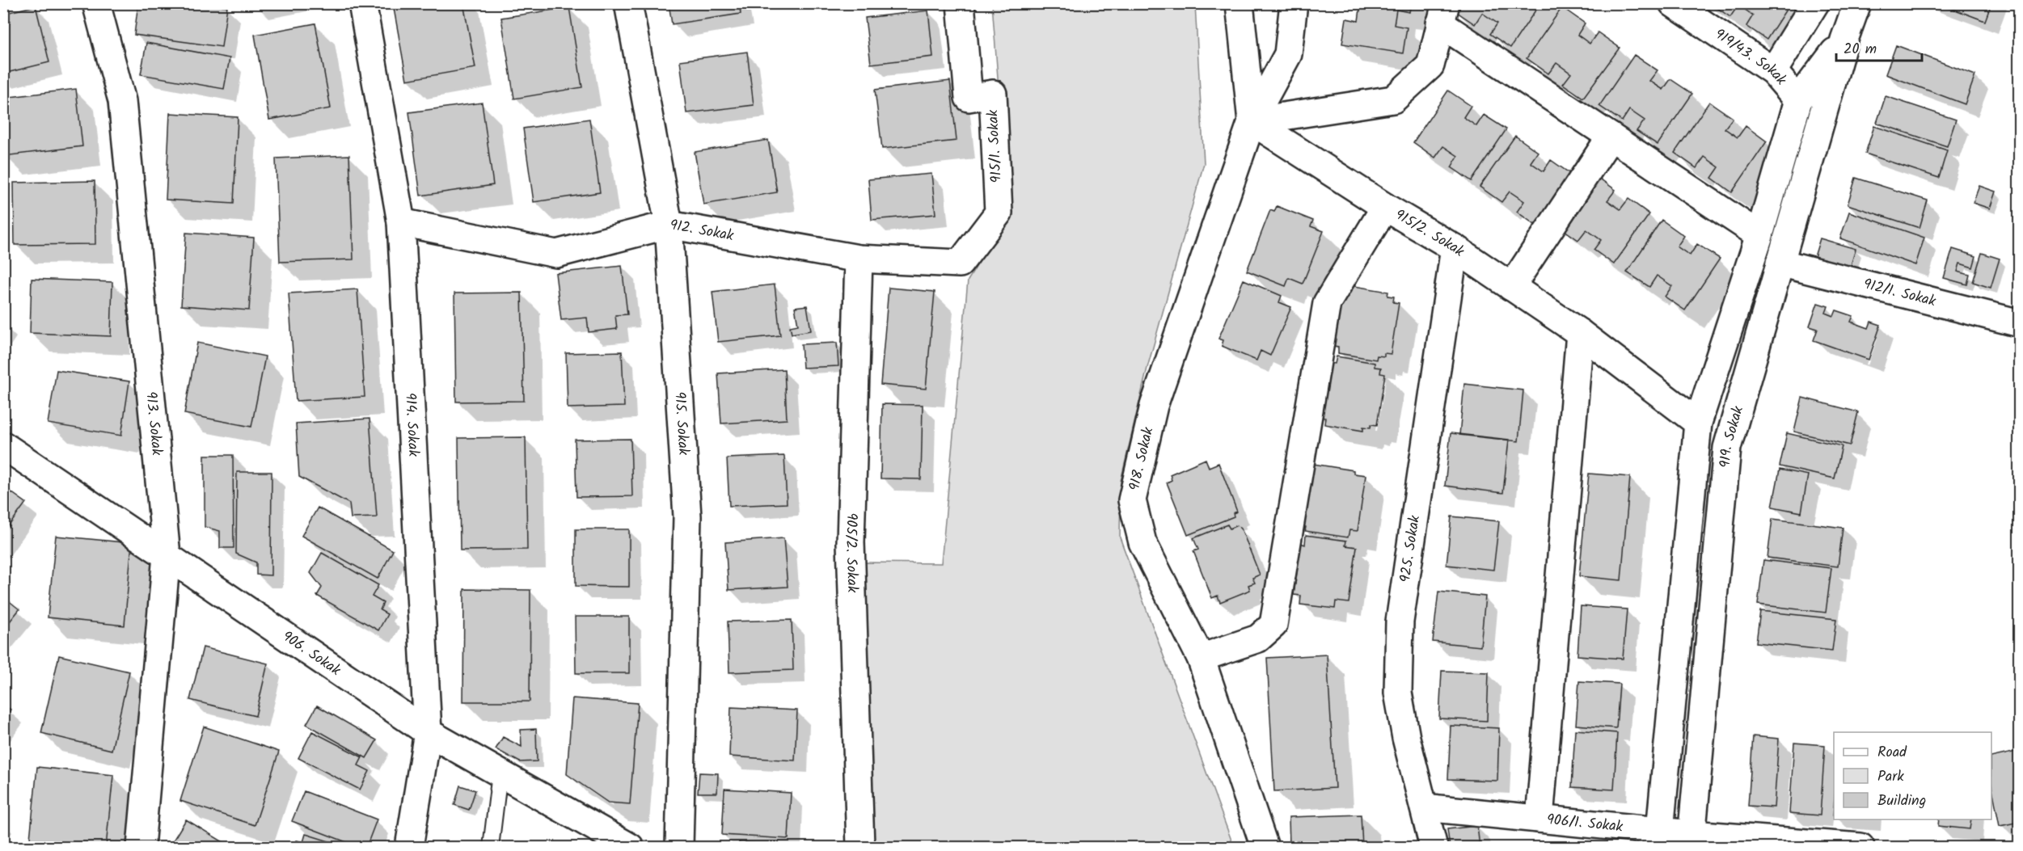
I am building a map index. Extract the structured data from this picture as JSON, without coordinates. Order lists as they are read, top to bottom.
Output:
{
  "streets": {
    "street": [
      "919/43. Sokak",
      "915/1. Sokak",
      "912. Sokak",
      "915/2. Sokak",
      "912/1. Sokak",
      "913. Sokak",
      "915. Sokak",
      "914. Sokak",
      "919. Sokak",
      "918. Sokak",
      "925. Sokak",
      "905/2. Sokak",
      "906. Sokak",
      "906/1. Sokak"
    ]
  },
  "crossings": [
    ["919/43. Sokak", "919. Sokak"],
    ["915/1. Sokak", "912. Sokak"],
    ["912. Sokak", "915. Sokak"],
    ["912. Sokak", "914. Sokak"],
    ["912. Sokak", "905/2. Sokak"],
    ["915/2. Sokak", "919. Sokak"],
    ["915/2. Sokak", "918. Sokak"],
    ["915/2. Sokak", "925. Sokak"],
    ["912/1. Sokak", "919. Sokak"],
    ["913. Sokak", "906. Sokak"],
    ["914. Sokak", "906. Sokak"],
    ["919. Sokak", "906/1. Sokak"],
    ["925. Sokak", "906/1. Sokak"]
  ],
  "legend": ["Road", "Park", "Building"],
  "scale_bar": "20 m"
}
